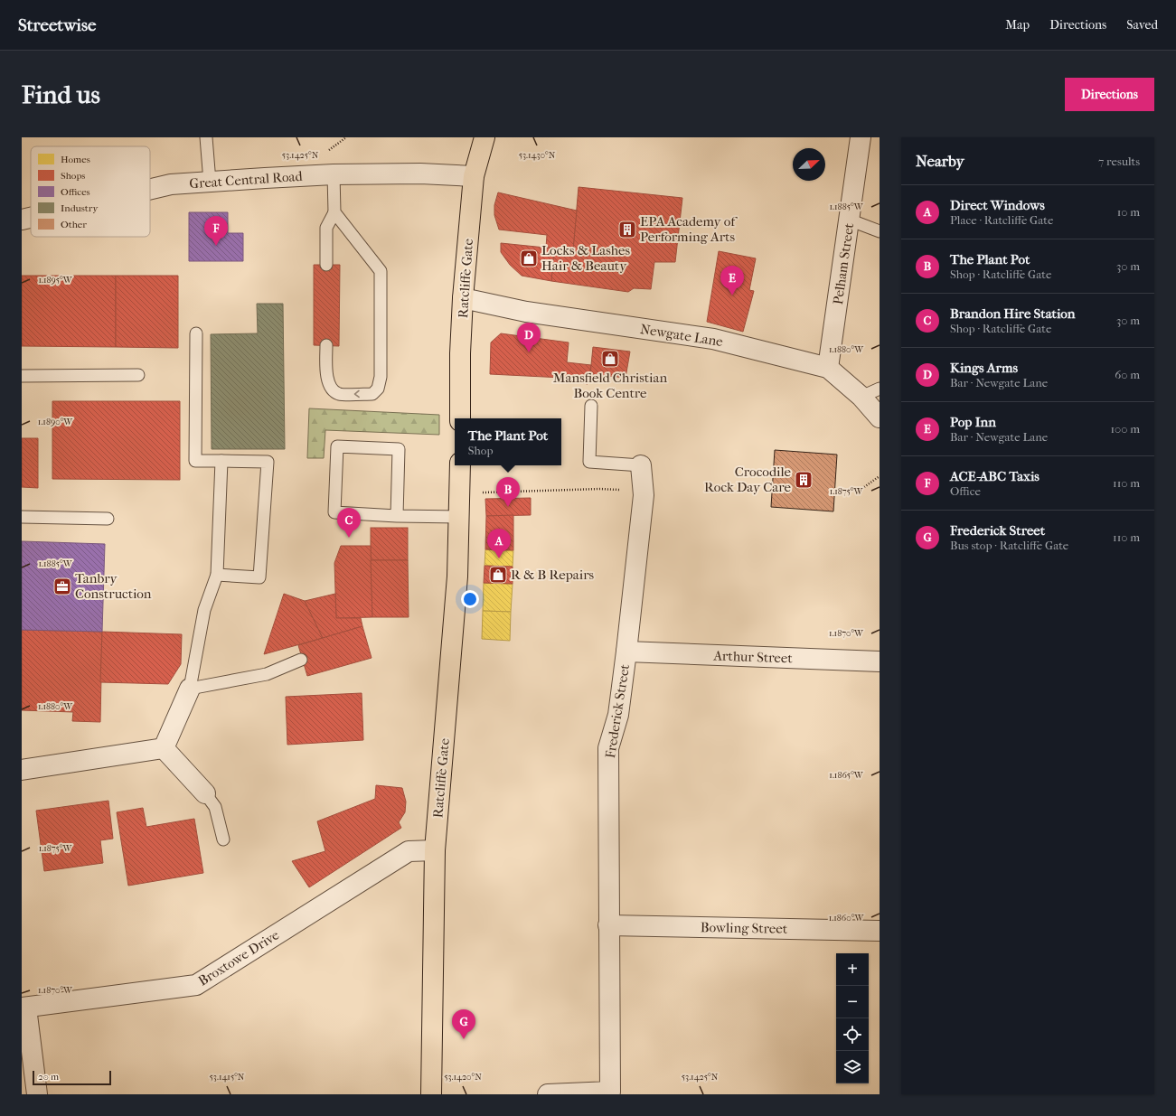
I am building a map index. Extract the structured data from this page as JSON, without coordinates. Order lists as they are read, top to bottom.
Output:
{
  "streets": {
    "main road": ["Ratcliffe Gate"],
    "street": [
      "Great Central Road",
      "Pelham Street",
      "Newgate Lane",
      "Arthur Street",
      "Frederick Street",
      "Bowling Street",
      "Broxtowe Drive"
    ]
  },
  "crossings": [
    ["Great Central Road", "Ratcliffe Gate"],
    ["Pelham Street", "Newgate Lane"],
    ["Ratcliffe Gate", "Newgate Lane"],
    ["Ratcliffe Gate", "Broxtowe Drive"],
    ["Arthur Street", "Frederick Street"],
    ["Frederick Street", "Bowling Street"]
  ],
  "places": {
    "building": ["EPA Academy of Performing Arts", "Crocodile Rock Day Care"],
    "shop": ["Locks & Lashes Hair & Beauty", "Mansfield Christian Book Centre", "R & B Repairs"],
    "office": ["Tanbry Construction"]
  },
  "legend": [
    "Homes",
    "Shops",
    "Offices",
    "Industry",
    "Other"
  ],
  "scale_bar": "20 m",
  "north": "top right",
  "page": {
    "header": "Streetwise",
    "nav": ["Map", "Directions", "Saved"],
    "buttons": "Directions",
    "title": "Find us",
    "heading": ["Nearby", "7 results"],
    "list": [
      {
        "mark": "A",
        "name": "Direct Windows",
        "note": "Place · Ratcliffe Gate",
        "value": "10 m"
      },
      {
        "mark": "B",
        "name": "The Plant Pot",
        "note": "Shop · Ratcliffe Gate",
        "value": "30 m"
      },
      {
        "mark": "C",
        "name": "Brandon Hire Station",
        "note": "Shop · Ratcliffe Gate",
        "value": "30 m"
      },
      {
        "mark": "D",
        "name": "Kings Arms",
        "note": "Bar · Newgate Lane",
        "value": "60 m"
      },
      {
        "mark": "E",
        "name": "Pop Inn",
        "note": "Bar · Newgate Lane",
        "value": "100 m"
      },
      {
        "mark": "F",
        "name": "ACE-ABC Taxis",
        "note": "Office",
        "value": "110 m"
      },
      {
        "mark": "G",
        "name": "Frederick Street",
        "note": "Bus stop · Ratcliffe Gate",
        "value": "110 m"
      }
    ],
    "pins": [
      "F",
      "E",
      "D",
      "B",
      "C",
      "A",
      "G"
    ],
    "popup": ["The Plant Pot", "Shop"],
    "map_buttons": ["+", "−"],
    "scale": "20 m"
  },
  "coordinates": [
    "53.1425°N",
    "53.1430°N",
    "1.1885°W",
    "1.1895°W",
    "1.1880°W",
    "1.1890°W",
    "1.1875°W",
    "1.1870°W",
    "1.1865°W",
    "1.1860°W",
    "53.1415°N",
    "53.1420°N"
  ]
}
